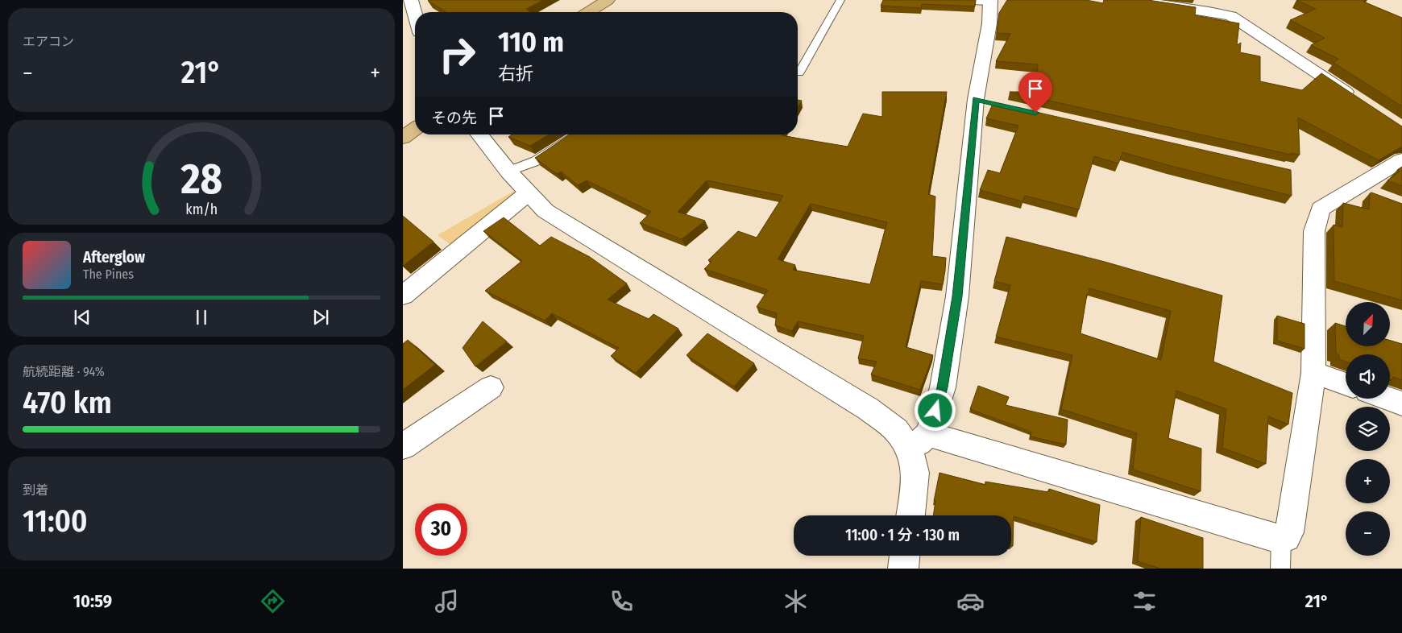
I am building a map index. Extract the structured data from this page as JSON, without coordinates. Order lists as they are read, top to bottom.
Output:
{
  "north": "top right",
  "page": {
    "tile": [
      "エアコン",
      ["航続距離 · 94%", "470 km"],
      ["到着", "11:00"]
    ],
    "turn": ["110 m", "右折"],
    "heat": ["−", "21°", "+"],
    "then": "その先",
    "song": ["Afterglow", "The Pines"],
    "map_buttons": ["+", "−"],
    "limit": "30",
    "trip": "11:00 · 1 分 · 130 m",
    "tabs": ["10:59", "21°"],
    "gauge": ["28", "km/h"]
  }
}
